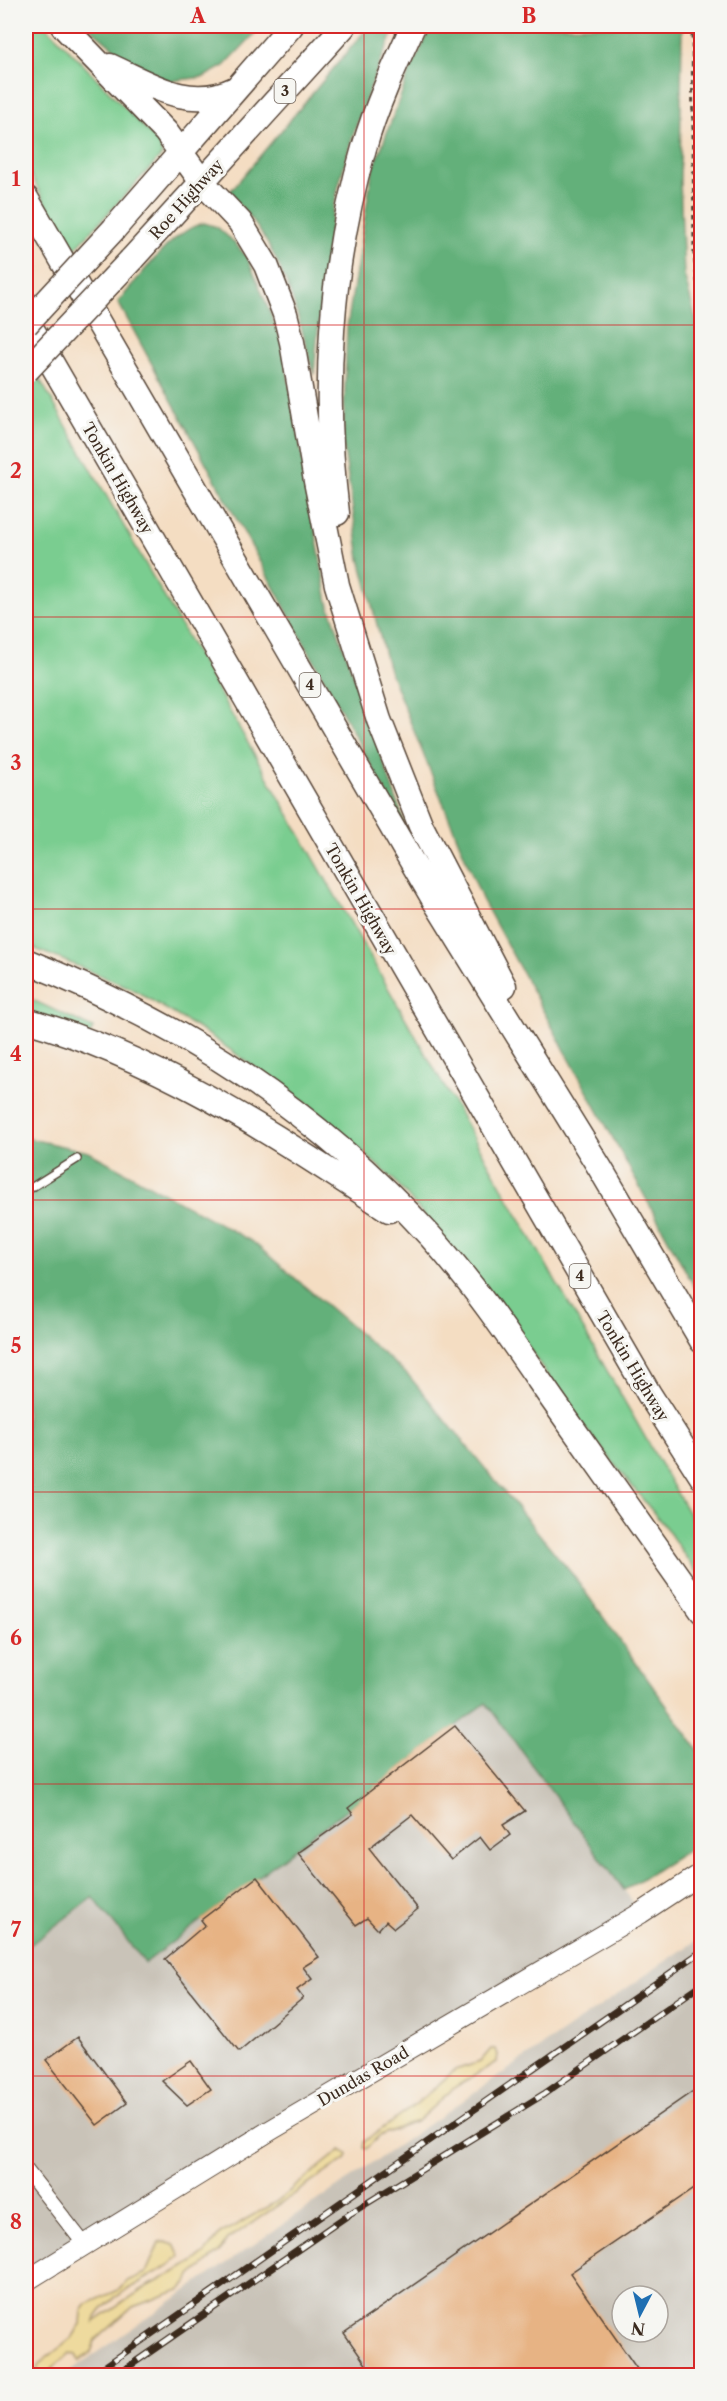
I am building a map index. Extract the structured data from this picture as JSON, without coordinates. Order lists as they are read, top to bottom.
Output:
{
  "streets": {
    "highway": [
      "3",
      "Roe Highway",
      "Tonkin Highway",
      "4"
    ],
    "main road": ["Dundas Road"]
  },
  "north": "bottom",
  "grid": {
    "columns": ["A", "B"],
    "rows": [
      "1",
      "2",
      "3",
      "4",
      "5",
      "6",
      "7",
      "8"
    ]
  }
}
